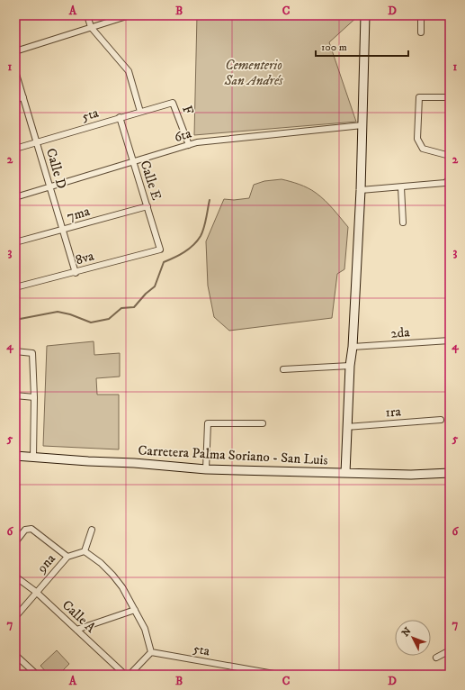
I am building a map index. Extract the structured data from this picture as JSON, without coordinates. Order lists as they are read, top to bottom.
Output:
{
  "streets": {
    "street": [
      "F",
      "5ta",
      "6ta",
      "Calle D",
      "Calle E",
      "7ma",
      "8va",
      "2da",
      "1ra",
      "Carretera Palma Soriano - San Luis",
      "9na",
      "Calle A"
    ]
  },
  "crossings": [
    ["F", "5ta"],
    ["F", "6ta"],
    ["5ta", "Calle D"],
    ["5ta", "Calle E"],
    ["6ta", "Calle D"],
    ["6ta", "Calle E"],
    ["Calle D", "7ma"],
    ["Calle D", "8va"],
    ["Calle E", "7ma"],
    ["Calle E", "8va"],
    ["9na", "Calle A"]
  ],
  "parks": ["Cementerio San Andrés"],
  "scale_bar": "100 m",
  "north": "top left",
  "grid": {
    "columns": [
      "A",
      "B",
      "C",
      "D"
    ],
    "rows": [
      "1",
      "2",
      "3",
      "4",
      "5",
      "6",
      "7"
    ]
  }
}
